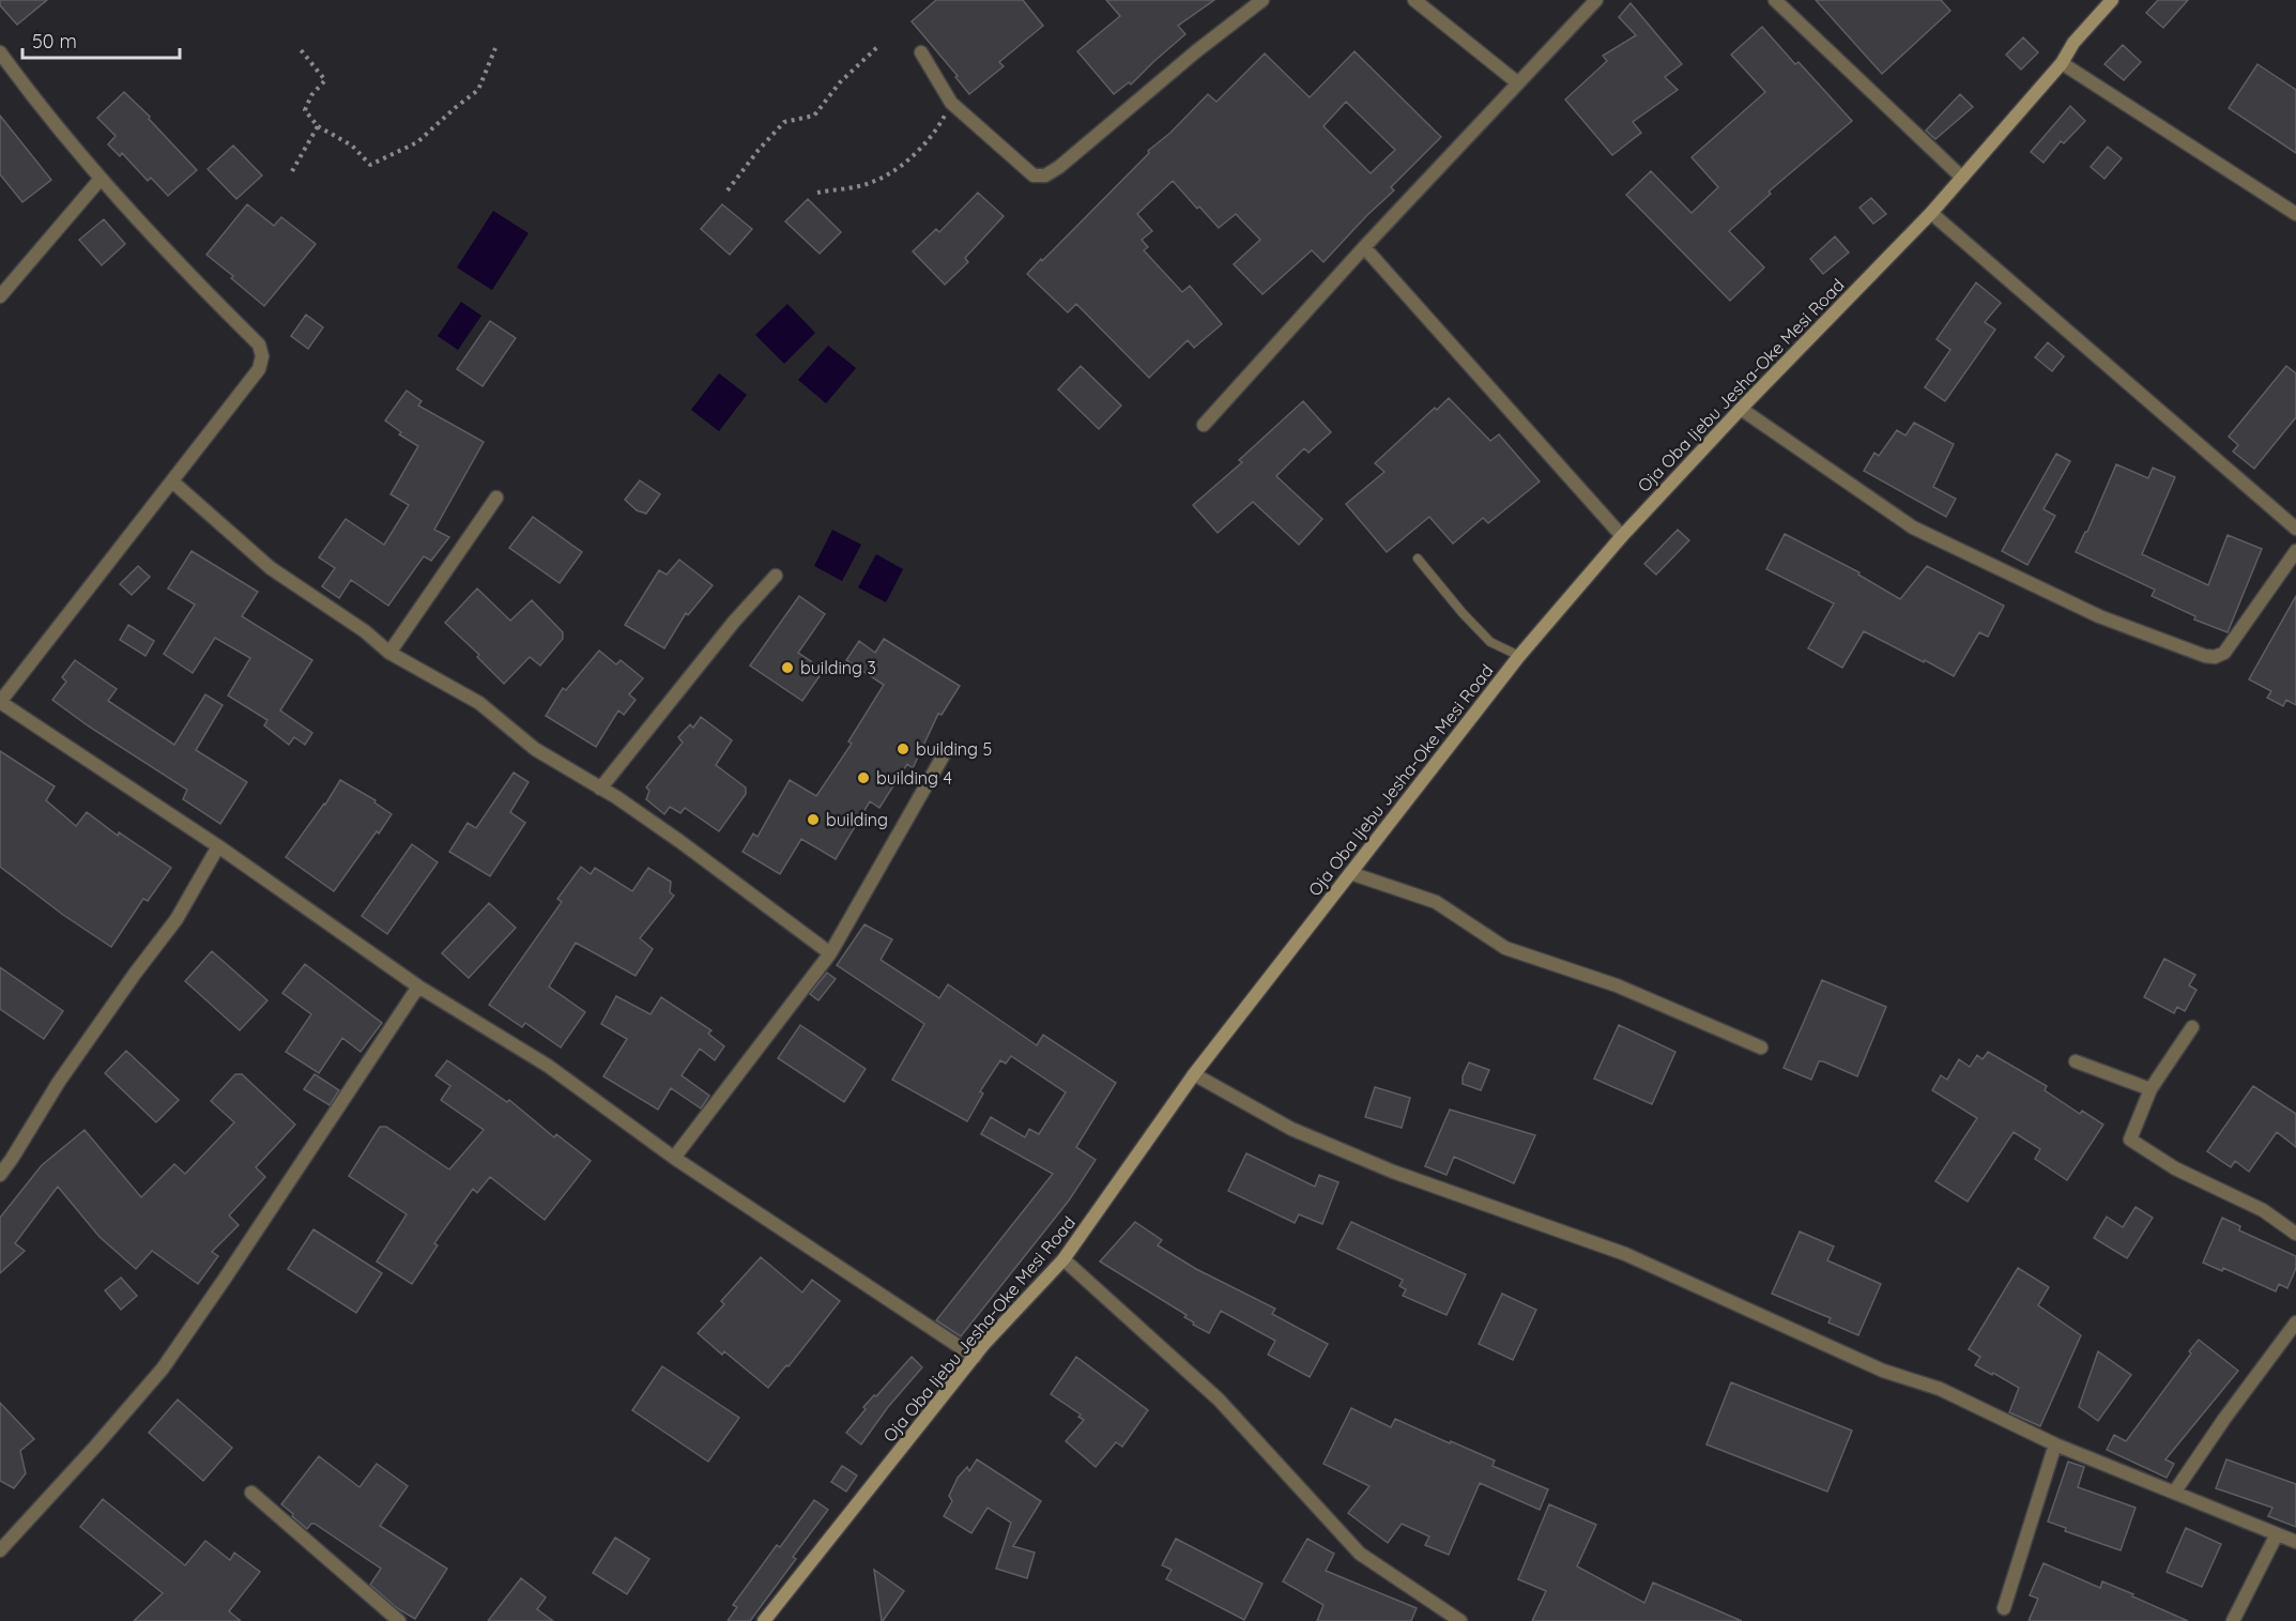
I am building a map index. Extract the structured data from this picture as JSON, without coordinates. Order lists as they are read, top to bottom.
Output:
{
  "streets": {
    "main road": ["Oja Oba Ijebu Jesha-Oke Mesi Road"]
  },
  "places": [
    "building 3",
    "building 5",
    "building 4",
    "building"
  ],
  "scale_bar": "50 m"
}
